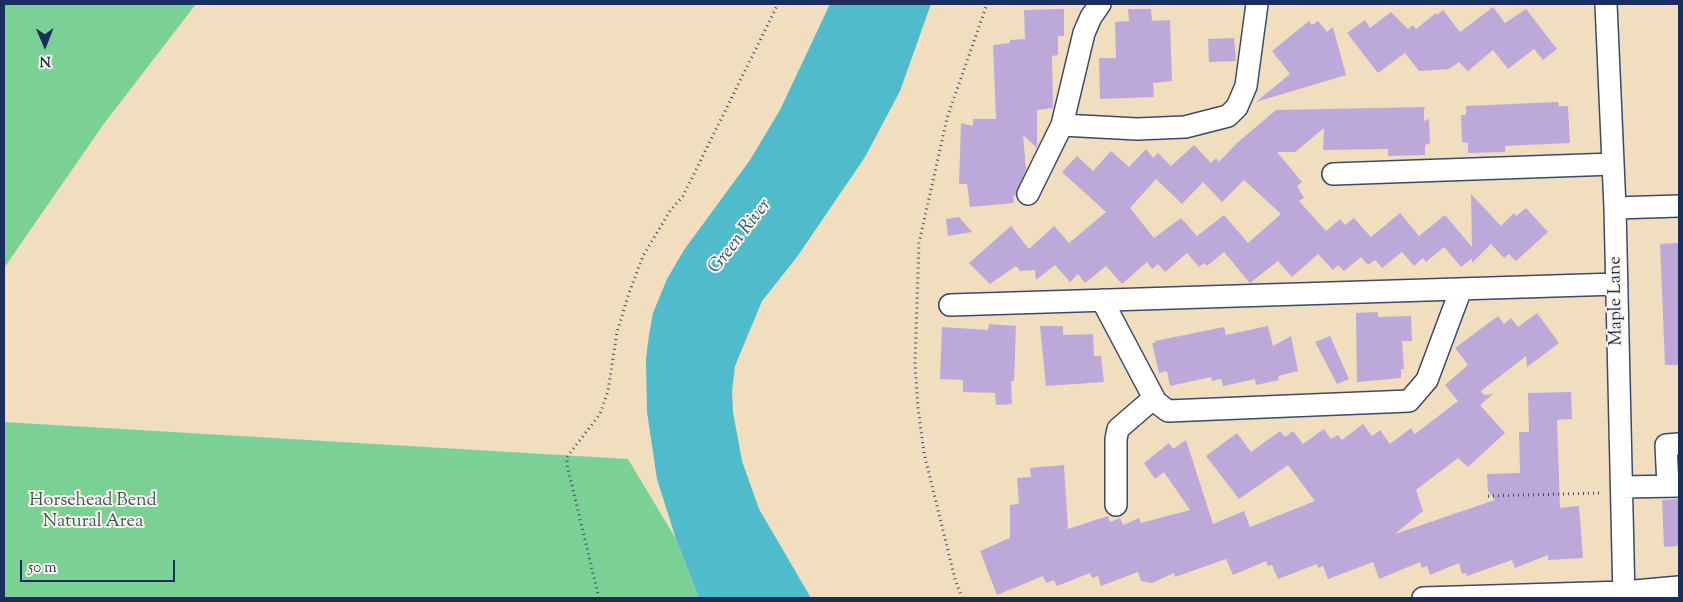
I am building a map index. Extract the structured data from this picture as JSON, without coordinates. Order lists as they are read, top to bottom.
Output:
{
  "streets": {
    "street": ["Maple Lane"]
  },
  "water": ["Green River"],
  "parks": ["Horsehead Bend Natural Area"],
  "scale_bar": "50 m",
  "north": "bottom"
}
